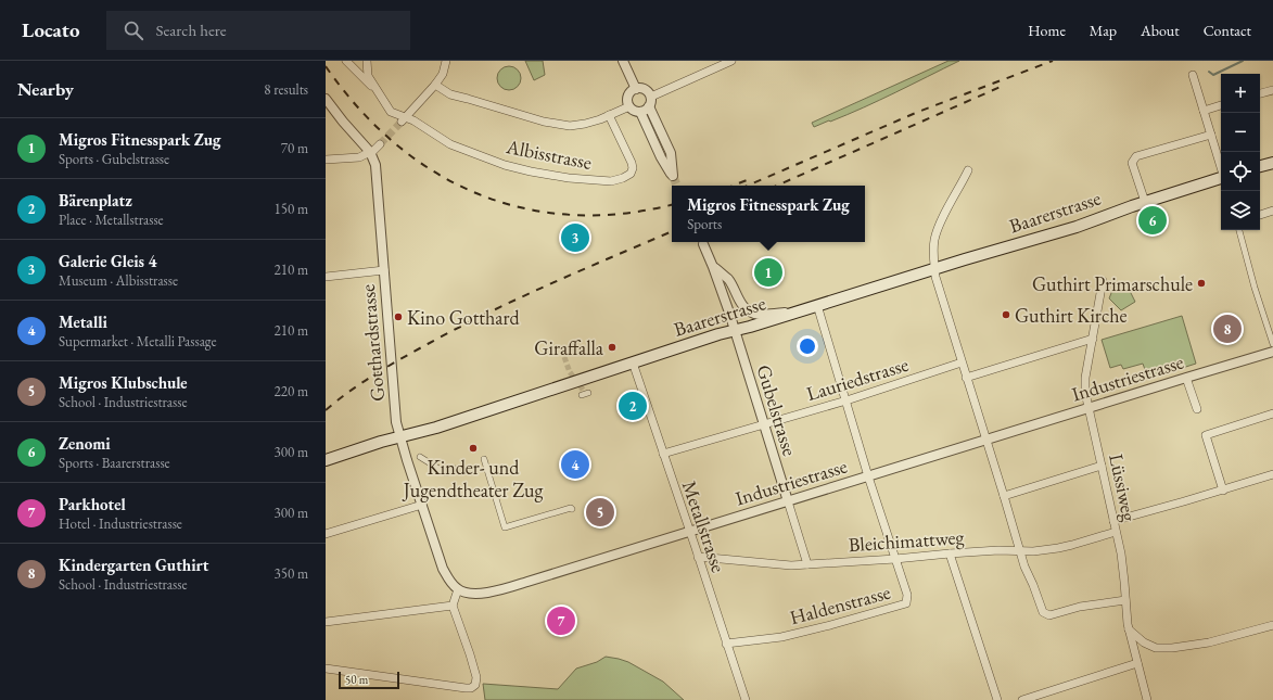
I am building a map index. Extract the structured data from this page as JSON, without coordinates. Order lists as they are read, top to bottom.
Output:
{
  "streets": {
    "main road": ["Baarerstrasse"],
    "street": [
      "Albisstrasse",
      "Gotthardstrasse",
      "Industriestrasse",
      "Lauriedstrasse",
      "Gubelstrasse",
      "Lüssiweg",
      "Metallstrasse",
      "Bleichimattweg",
      "Haldenstrasse"
    ]
  },
  "crossings": [
    ["Baarerstrasse", "Gotthardstrasse"],
    ["Baarerstrasse", "Gubelstrasse"],
    ["Baarerstrasse", "Metallstrasse"],
    ["Baarerstrasse", "Haldenstrasse"],
    ["Gotthardstrasse", "Industriestrasse"],
    ["Industriestrasse", "Gubelstrasse"],
    ["Industriestrasse", "Lüssiweg"],
    ["Industriestrasse", "Metallstrasse"],
    ["Industriestrasse", "Haldenstrasse"],
    ["Lauriedstrasse", "Gubelstrasse"],
    ["Lauriedstrasse", "Metallstrasse"],
    ["Lauriedstrasse", "Haldenstrasse"],
    ["Gubelstrasse", "Bleichimattweg"],
    ["Lüssiweg", "Bleichimattweg"],
    ["Metallstrasse", "Bleichimattweg"],
    ["Metallstrasse", "Haldenstrasse"],
    ["Bleichimattweg", "Haldenstrasse"]
  ],
  "places": [
    "Guthirt Primarschule",
    "Guthirt Kirche",
    "Kino Gotthard",
    "Giraffalla",
    "Kinder- und Jugendtheater Zug"
  ],
  "scale_bar": "50 m",
  "page": {
    "header": "Locato",
    "search": "Search here",
    "nav": [
      "Home",
      "Map",
      "About",
      "Contact"
    ],
    "heading": ["Nearby", "8 results"],
    "map_buttons": ["+", "−"],
    "list": [
      {
        "mark": "1",
        "name": "Migros Fitnesspark Zug",
        "note": "Sports · Gubelstrasse",
        "value": "70 m"
      },
      {
        "mark": "2",
        "name": "Bärenplatz",
        "note": "Place · Metallstrasse",
        "value": "150 m"
      },
      {
        "mark": "3",
        "name": "Galerie Gleis 4",
        "note": "Museum · Albisstrasse",
        "value": "210 m"
      },
      {
        "mark": "4",
        "name": "Metalli",
        "note": "Supermarket · Metalli Passage",
        "value": "210 m"
      },
      {
        "mark": "5",
        "name": "Migros Klubschule",
        "note": "School · Industriestrasse",
        "value": "220 m"
      },
      {
        "mark": "6",
        "name": "Zenomi",
        "note": "Sports · Baarerstrasse",
        "value": "300 m"
      },
      {
        "mark": "7",
        "name": "Parkhotel",
        "note": "Hotel · Industriestrasse",
        "value": "300 m"
      },
      {
        "mark": "8",
        "name": "Kindergarten Guthirt",
        "note": "School · Industriestrasse",
        "value": "350 m"
      }
    ],
    "popup": ["Migros Fitnesspark Zug", "Sports"],
    "pins": [
      "6",
      "3",
      "1",
      "8",
      "2",
      "4",
      "5",
      "7"
    ],
    "scale": "50 m"
  }
}
